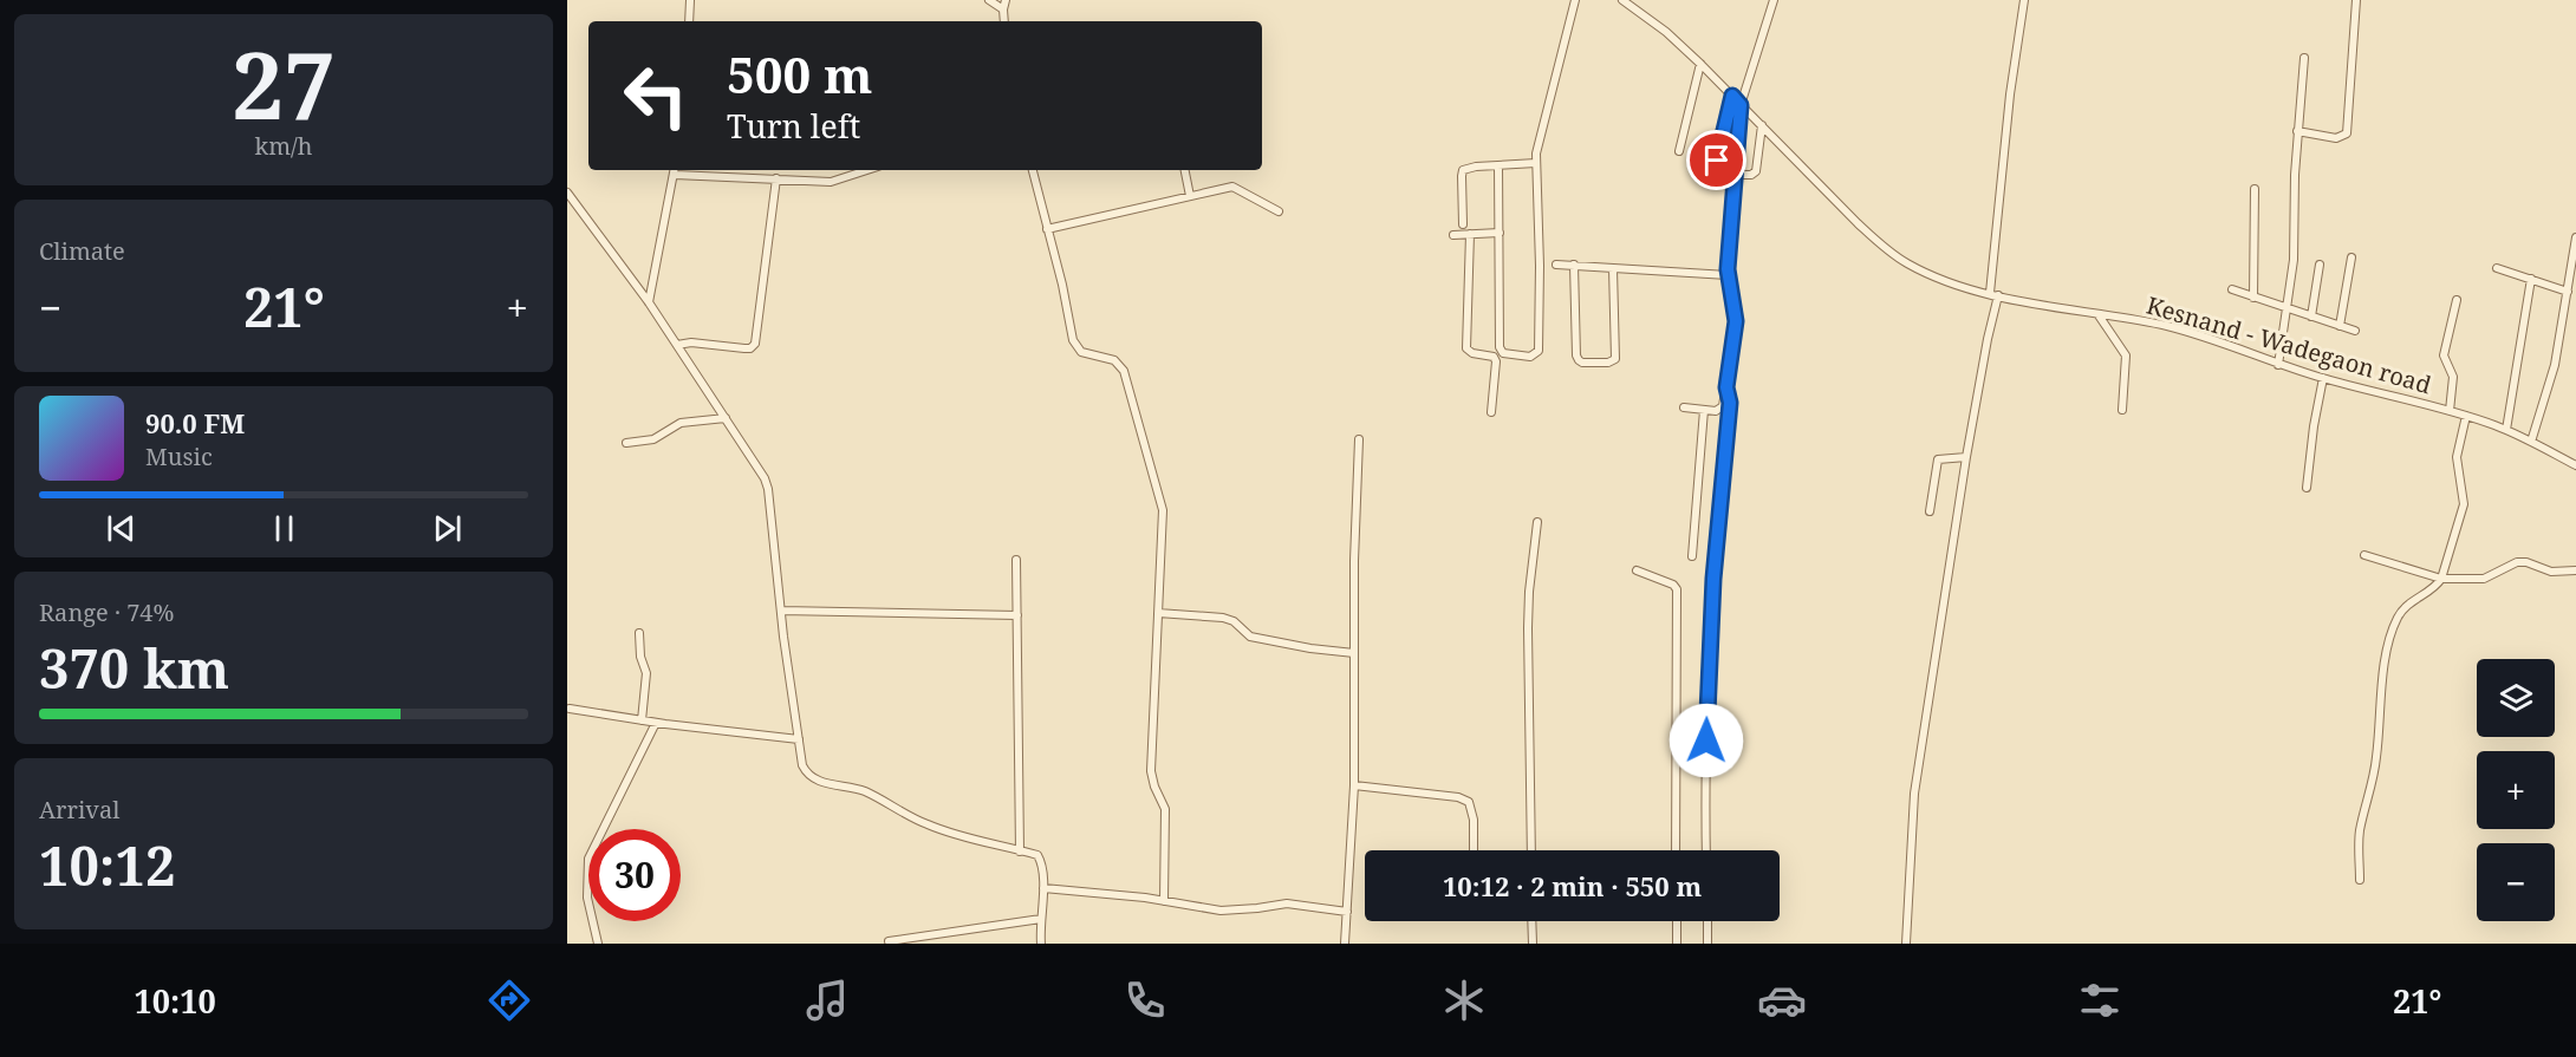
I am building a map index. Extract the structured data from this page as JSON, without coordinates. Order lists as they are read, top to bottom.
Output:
{
  "streets": {
    "street": ["Kesnand - Wadegaon road"]
  },
  "page": {
    "tile": [
      ["27", "km/h"],
      "Climate",
      ["Range · 74%", "370 km"],
      ["Arrival", "10:12"]
    ],
    "turn": ["500 m", "Turn left"],
    "heat": ["−", "21°", "+"],
    "song": ["90.0 FM", "Music"],
    "map_buttons": ["+", "−"],
    "limit": "30",
    "trip": "10:12 · 2 min · 550 m",
    "tabs": ["10:10", "21°"]
  }
}
